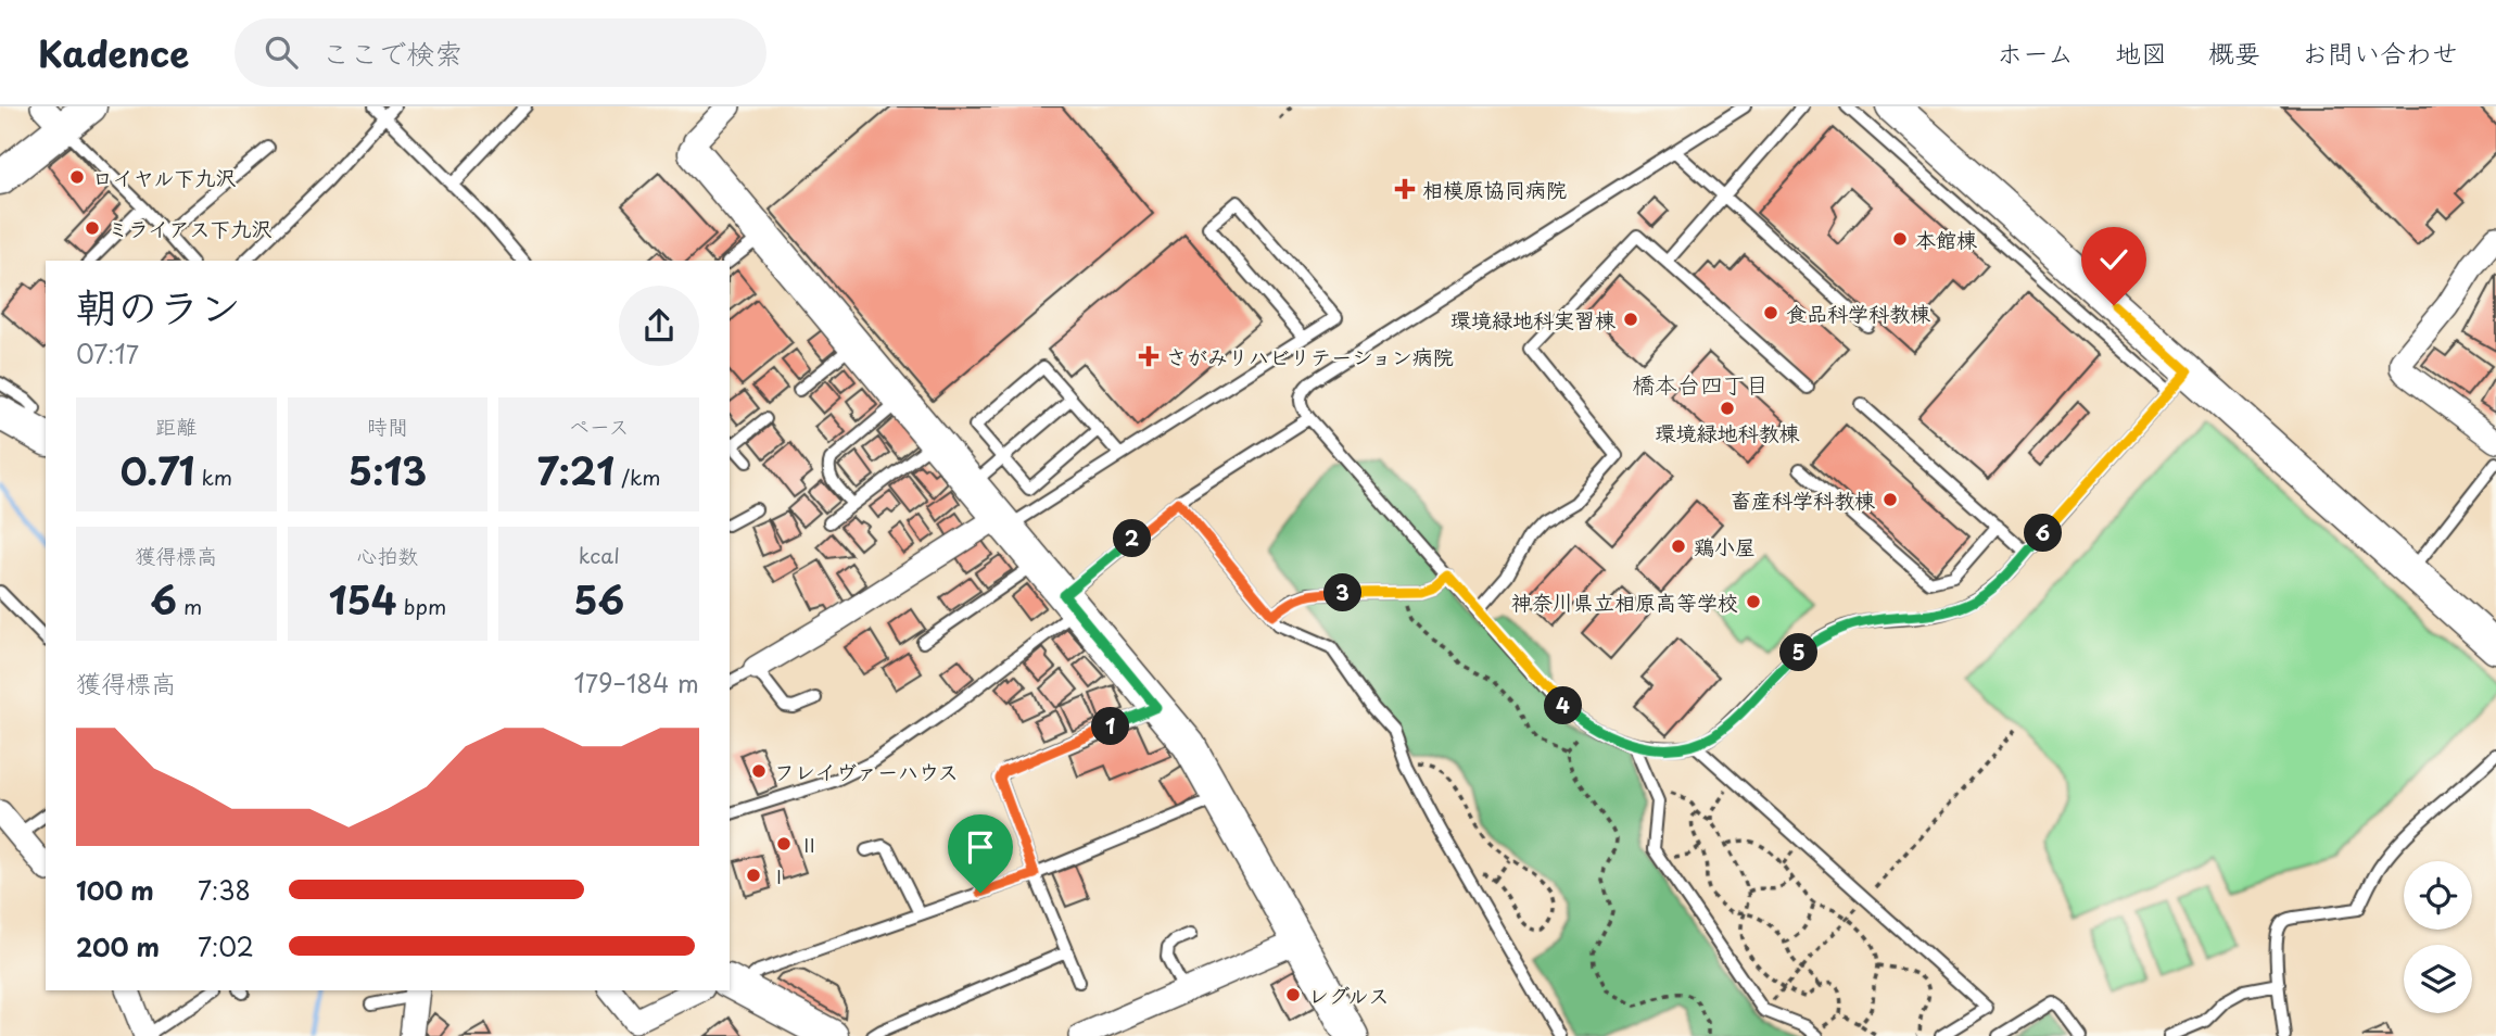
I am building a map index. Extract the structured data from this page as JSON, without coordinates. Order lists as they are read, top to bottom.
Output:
{
  "districts": ["橋本台四丁目"],
  "places": {
    "other": [
      "ロイヤル下九沢",
      "ミライアス下九沢",
      "本館棟",
      "食品科学科教棟",
      "環境緑地科実習棟",
      "環境緑地科教棟",
      "畜産科学科教棟",
      "鶏小屋",
      "神奈川県立相原高等学校",
      "フレイヴァーハウス",
      "Ⅱ",
      "Ⅰ",
      "レグルス"
    ],
    "health": ["相模原協同病院", "さがみリハビリテーション病院"]
  },
  "page": {
    "header": "Kadence",
    "search": "ここで検索",
    "nav": [
      "ホーム",
      "地図",
      "概要",
      "お問い合わせ"
    ],
    "heading": ["朝のラン", "07:17"],
    "stats": [
      ["距離", "0.71 km"],
      ["時間", "5:13"],
      ["ペース", "7:21 /km"],
      ["獲得標高", "6 m"],
      ["心拍数", "154 bpm"],
      ["kcal", "56"]
    ],
    "pins": [
      "6",
      "2",
      "3",
      "5",
      "4",
      "1"
    ],
    "chart": ["獲得標高", "179–184 m"],
    "list": [
      {
        "name": "100 m",
        "note": "7:38"
      },
      {
        "name": "200 m",
        "note": "7:02"
      }
    ]
  }
}
